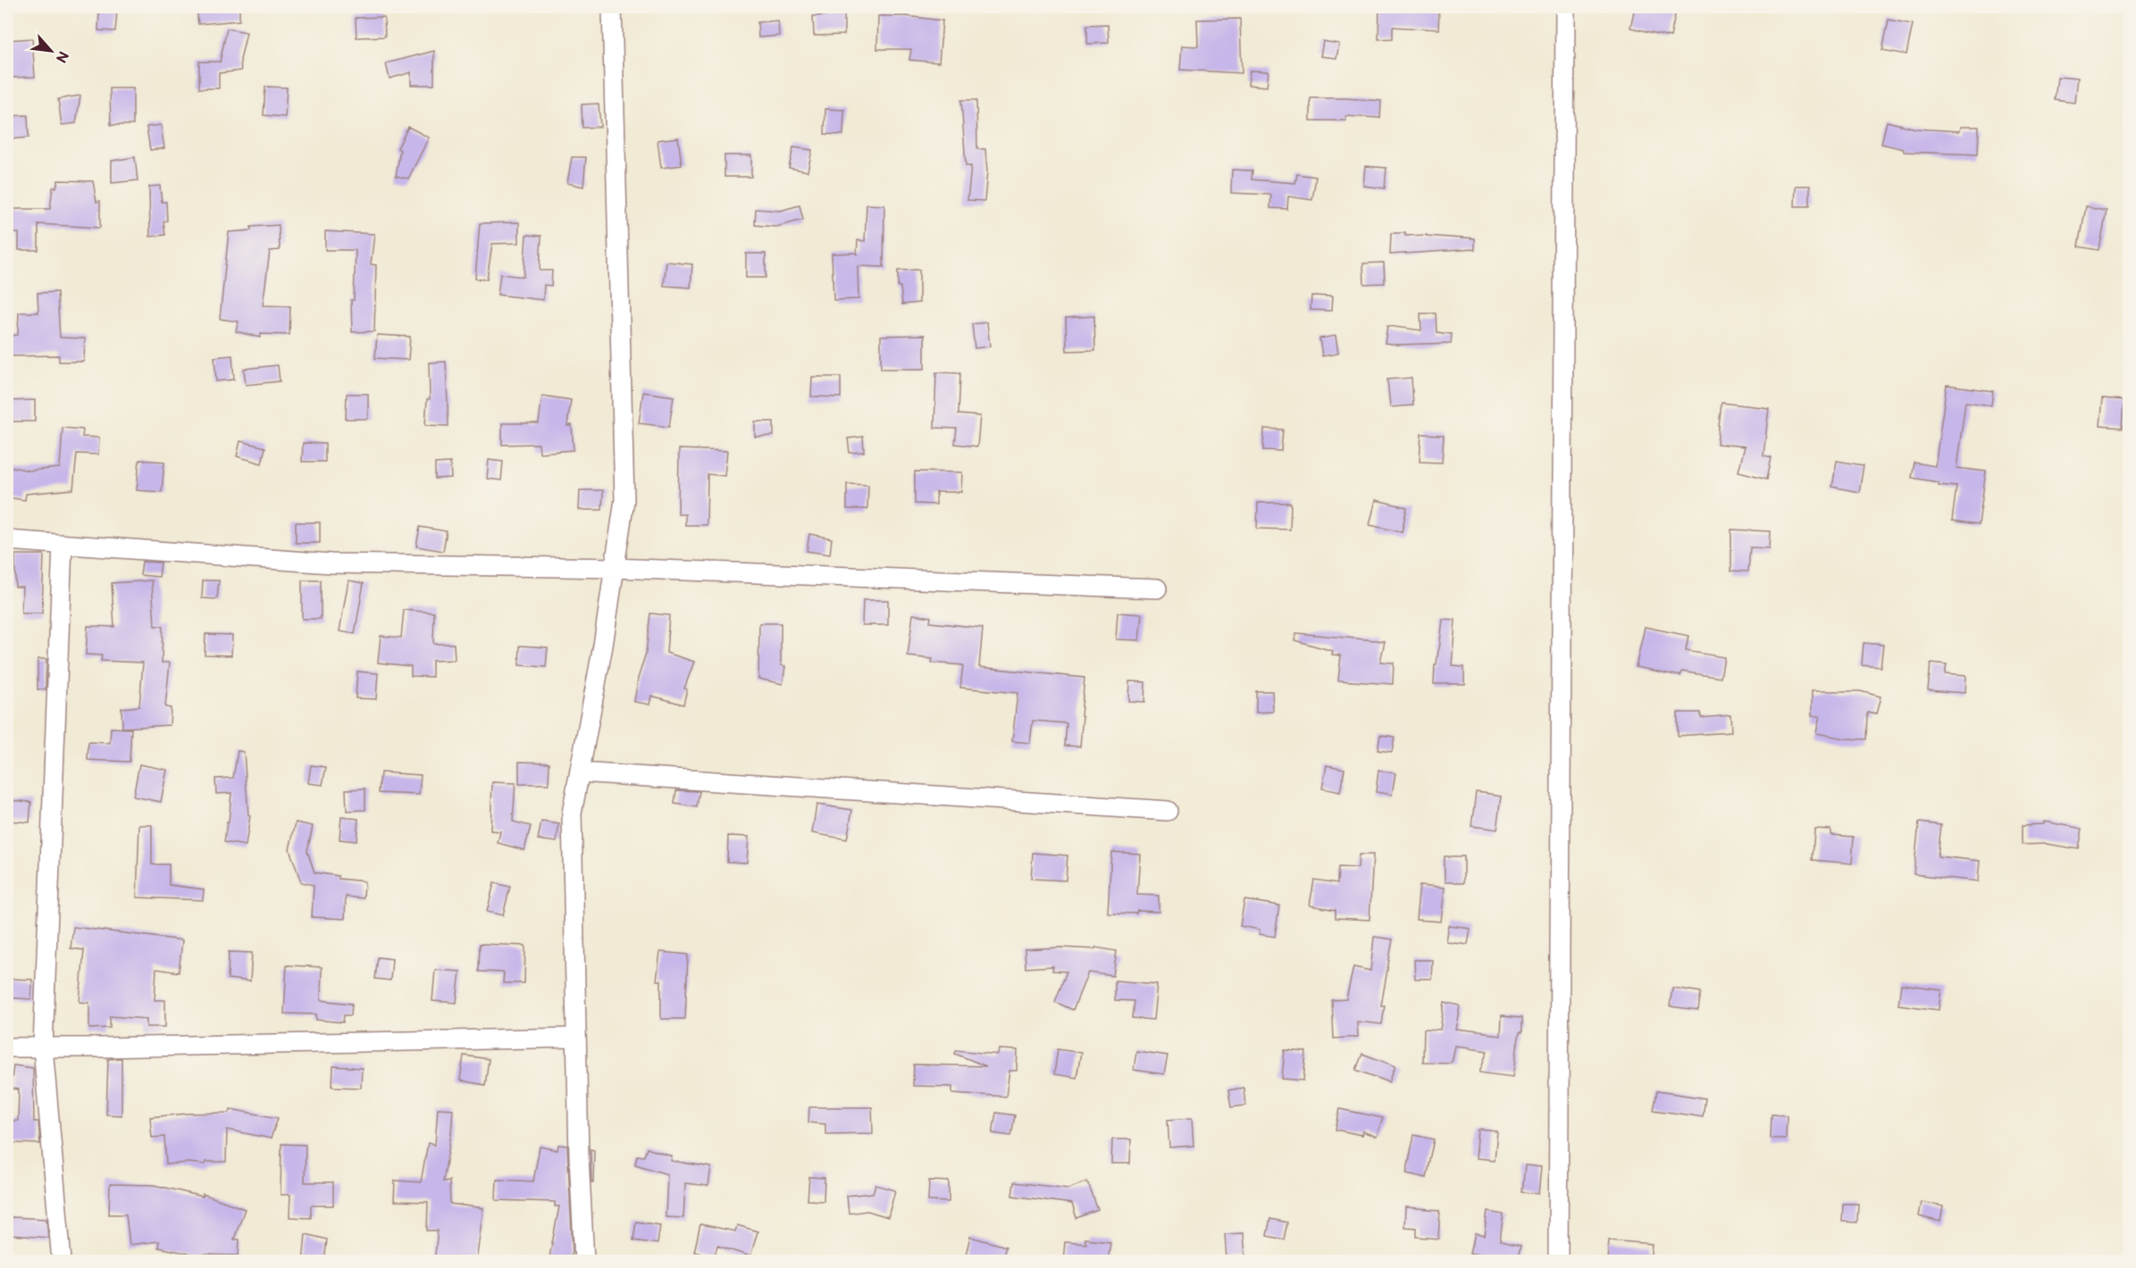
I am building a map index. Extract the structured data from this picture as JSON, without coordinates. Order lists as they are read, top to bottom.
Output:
{
  "north": "bottom right"
}
